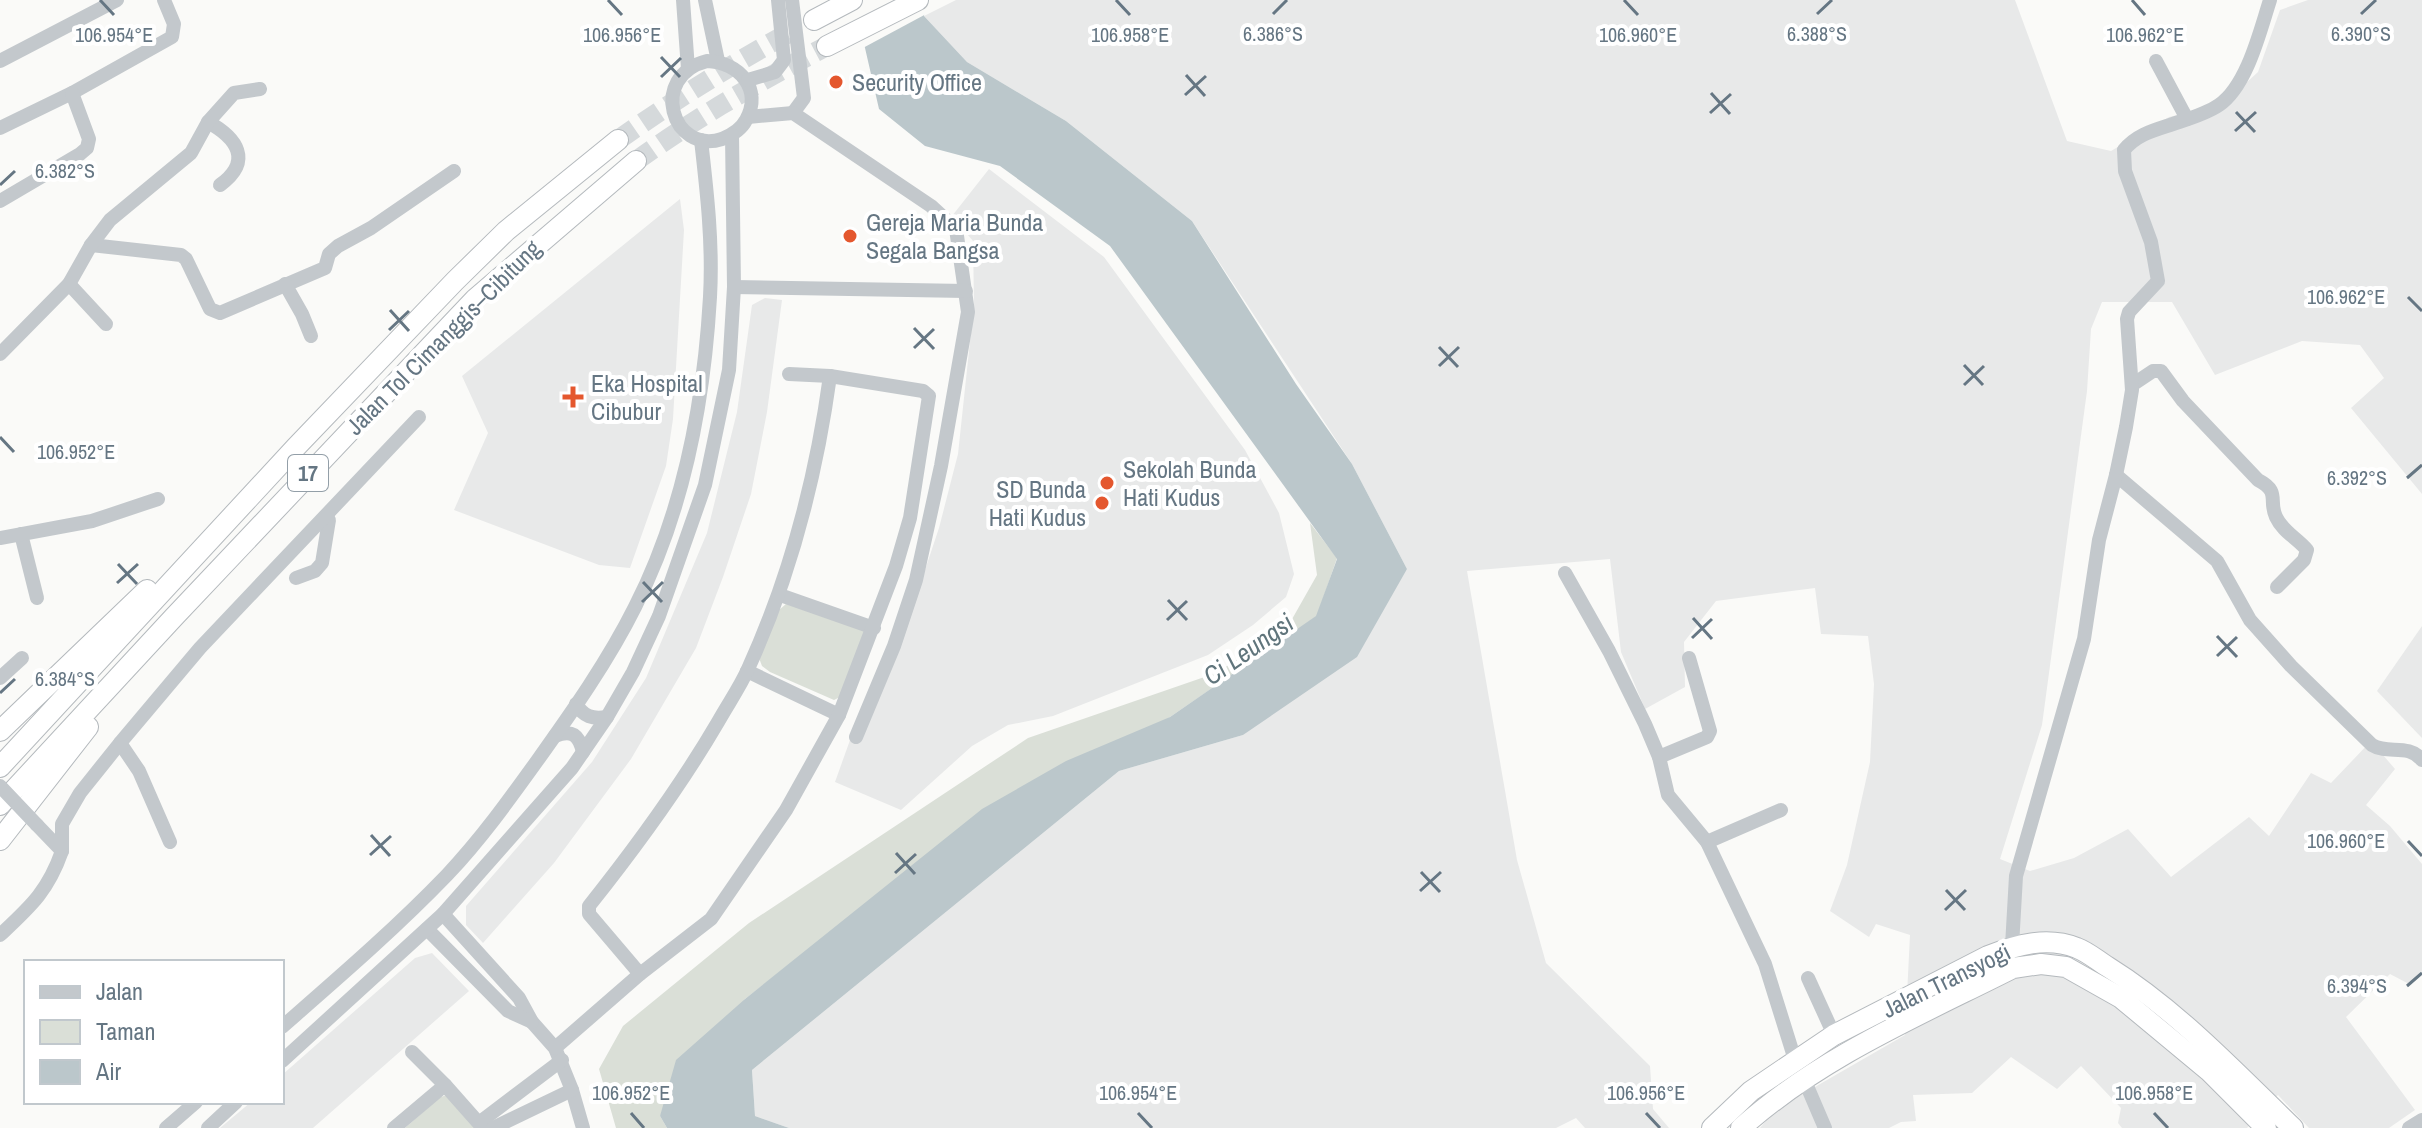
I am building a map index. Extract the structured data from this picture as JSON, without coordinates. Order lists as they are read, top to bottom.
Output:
{
  "streets": {
    "highway": ["Jalan Tol Cimanggis–Cibitung", "17", "Jalan Transyogi"]
  },
  "water": ["Ci Leungsi"],
  "places": {
    "other": [
      "Security Office",
      "Gereja Maria Bunda Segala Bangsa",
      "Sekolah Bunda Hati Kudus",
      "SD Bunda Hati Kudus"
    ],
    "health": ["Eka Hospital Cibubur"]
  },
  "legend": ["Jalan", "Taman", "Air"],
  "coordinates": [
    "6.386°S",
    "6.388°S",
    "6.390°S",
    "106.954°E",
    "106.956°E",
    "106.958°E",
    "106.960°E",
    "106.962°E",
    "6.382°S",
    "106.952°E",
    "6.392°S",
    "6.384°S",
    "6.394°S"
  ]
}
